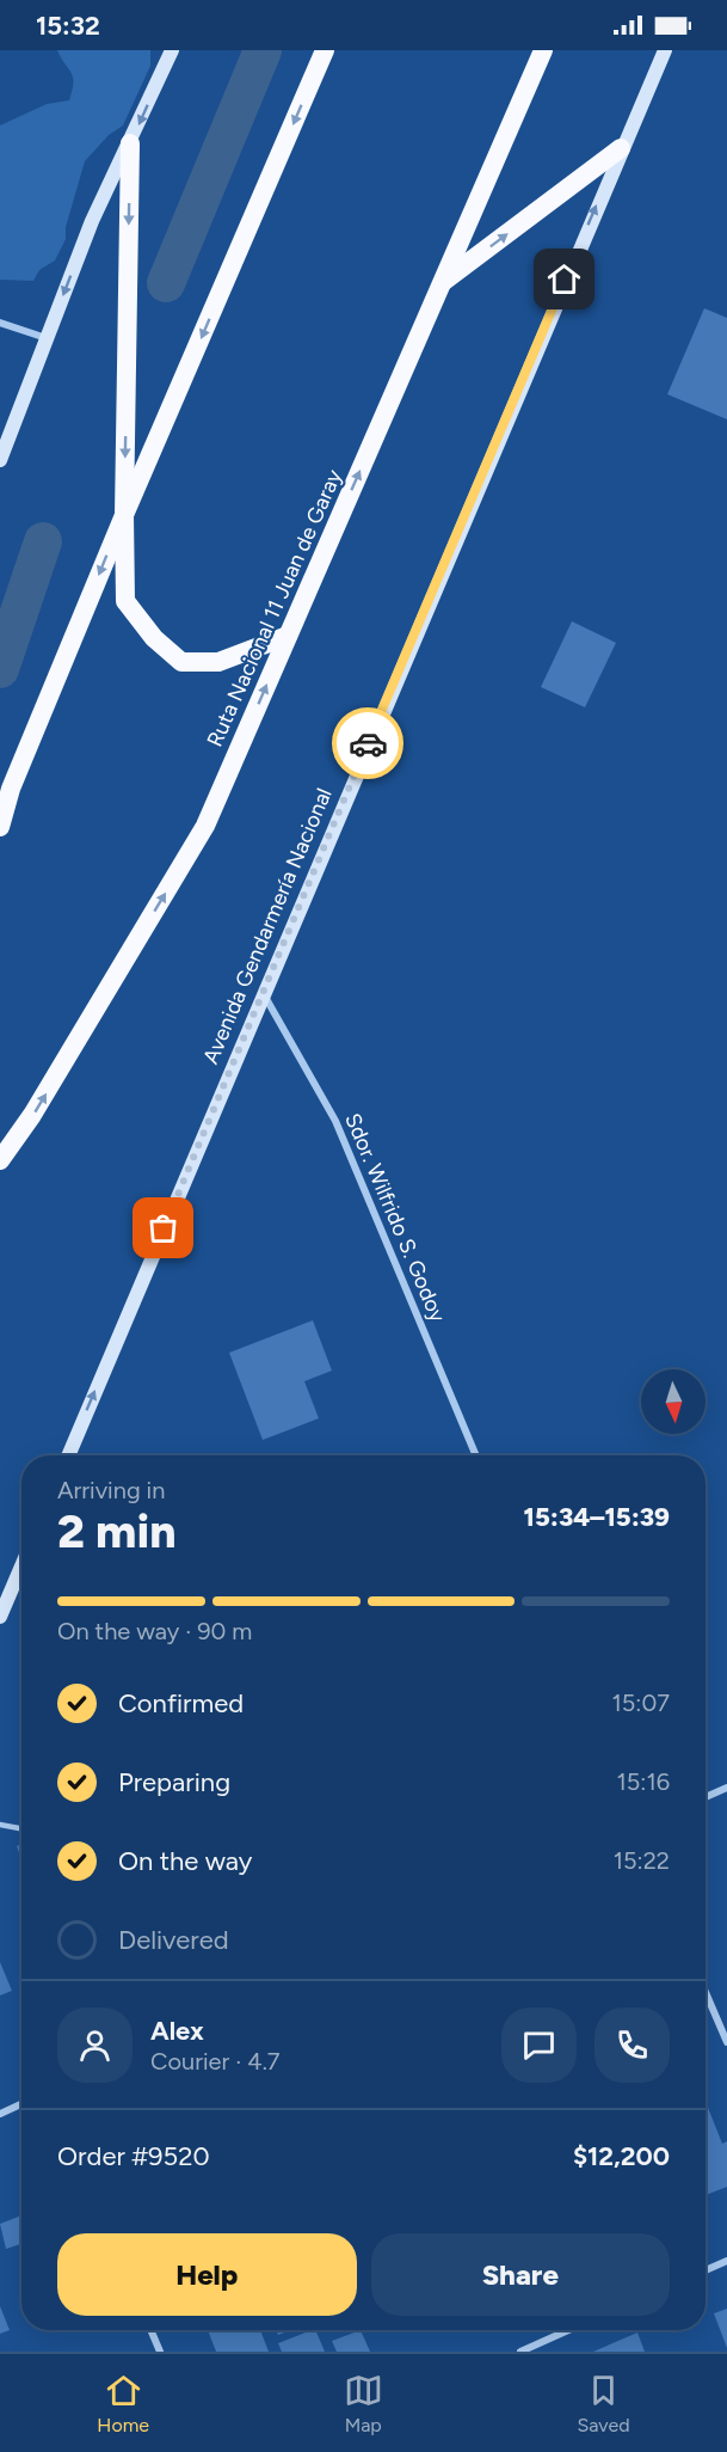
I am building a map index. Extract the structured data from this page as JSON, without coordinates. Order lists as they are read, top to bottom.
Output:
{
  "streets": {
    "highway": ["Ruta Nacional 11 Juan de Garay"],
    "main road": ["Avenida Gendarmería Nacional"],
    "street": ["Sdor. Wilfrido S. Godoy"]
  },
  "crossings": [
    ["Avenida Gendarmería Nacional", "Sdor. Wilfrido S. Godoy"]
  ],
  "one_way": ["Ruta Nacional 11 Juan de Garay", "Avenida Gendarmería Nacional"],
  "north": "bottom",
  "page": {
    "status": "15:32",
    "heading": ["2 min", "Arriving in", "15:34–15:39"],
    "panel": [
      "Alex",
      "Courier · 4.7",
      "Order #9520",
      "$12,200"
    ],
    "bar": "On the way · 90 m",
    "list": [
      ["Confirmed", "15:07"],
      ["Preparing", "15:16"],
      ["On the way", "15:22"],
      "Delivered"
    ],
    "buttons": ["Help", "Share"],
    "tabs": ["Home", "Map", "Saved"]
  }
}
